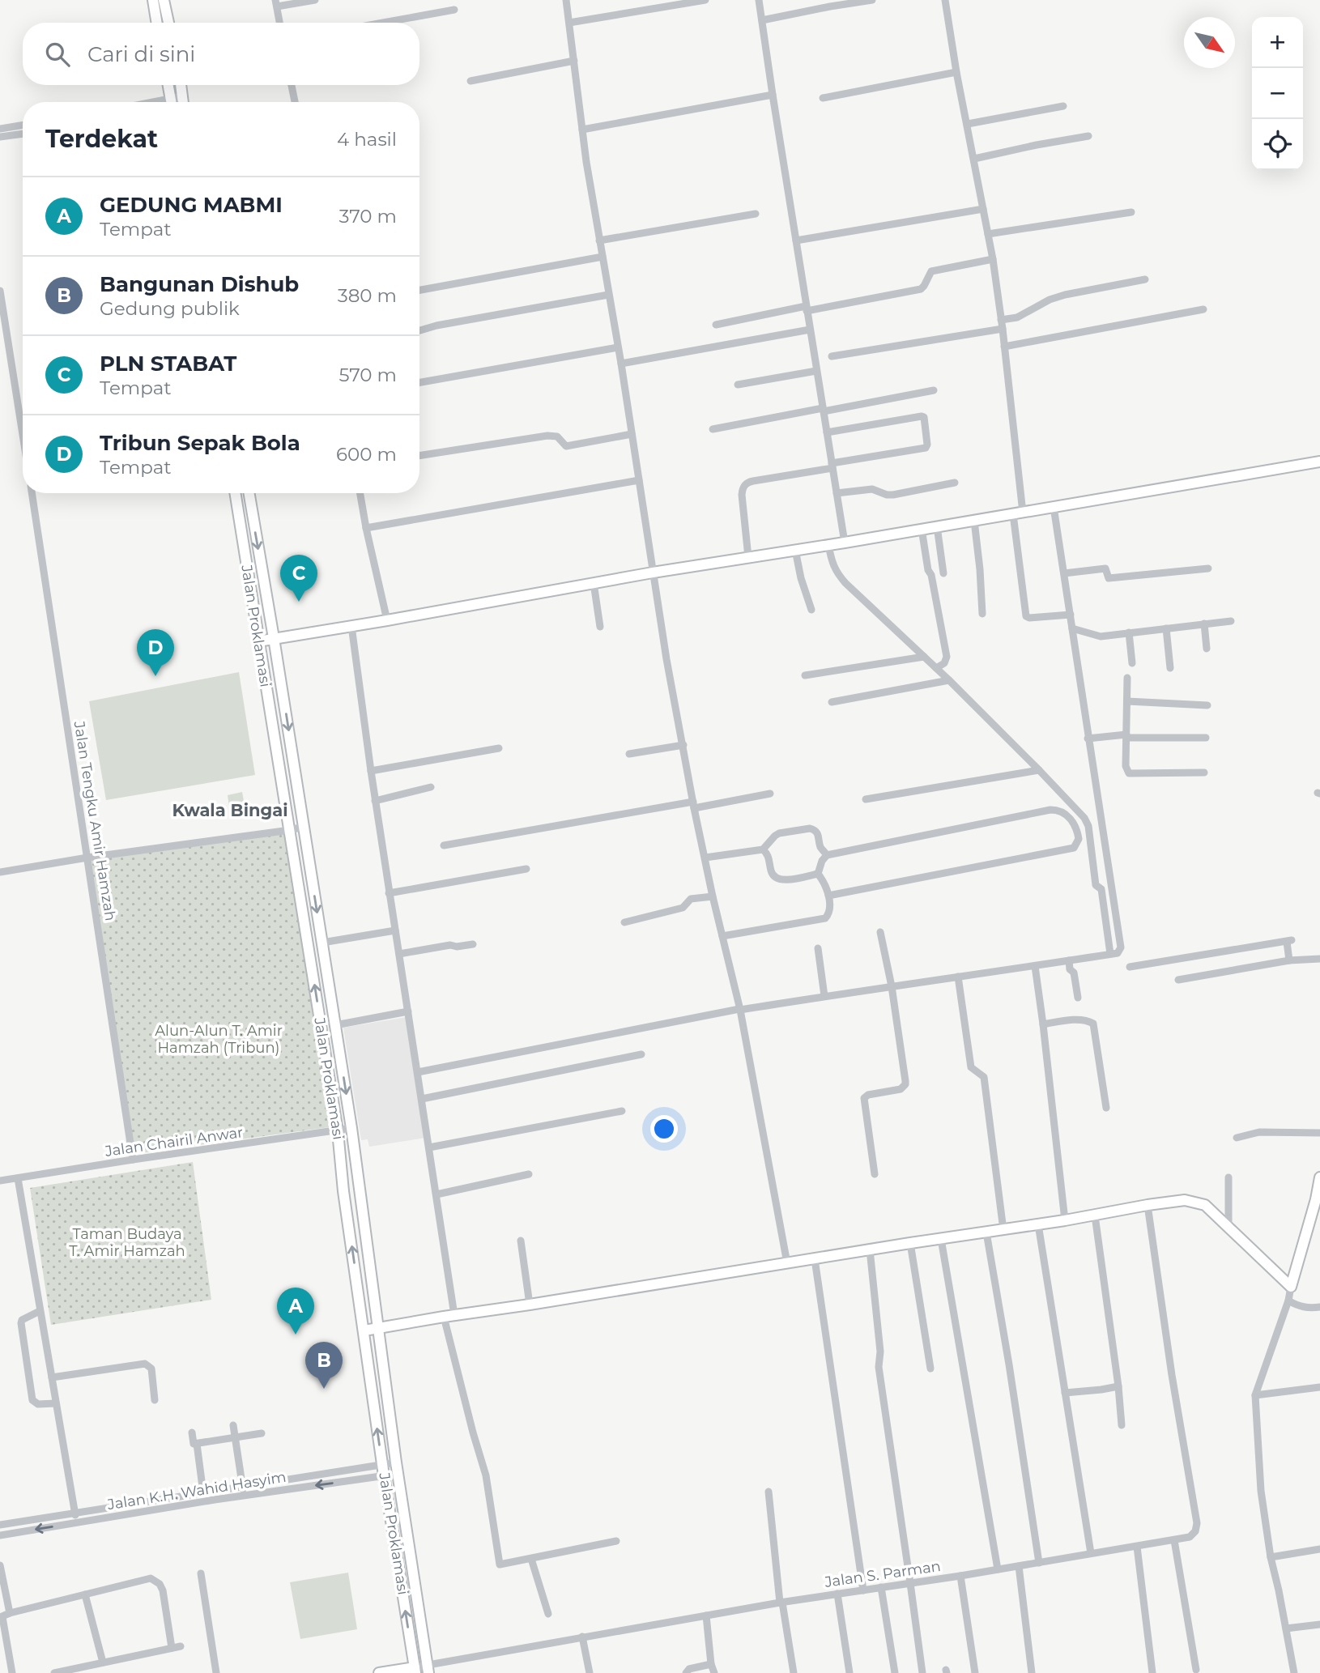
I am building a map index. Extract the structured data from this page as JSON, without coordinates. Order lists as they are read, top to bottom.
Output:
{
  "streets": {
    "street": [
      "Jalan Proklamasi",
      "Jalan Tengku Amir Hamzah",
      "Jalan Chairil Anwar",
      "Jalan K.H. Wahid Hasyim",
      "Jalan S. Parman"
    ]
  },
  "crossings": [
    ["Jalan Proklamasi", "Jalan Chairil Anwar"],
    ["Jalan Proklamasi", "Jalan K.H. Wahid Hasyim"],
    ["Jalan Proklamasi", "Jalan S. Parman"],
    ["Jalan Tengku Amir Hamzah", "Jalan Chairil Anwar"]
  ],
  "districts": ["Kwala Bingai"],
  "parks": ["Alun-Alun T. Amir Hamzah (Tribun)", "Taman Budaya T. Amir Hamzah"],
  "north": "bottom right",
  "page": {
    "map_buttons": ["+", "−"],
    "search": "Cari di sini",
    "heading": ["Terdekat", "4 hasil"],
    "list": [
      {
        "mark": "A",
        "name": "GEDUNG MABMI",
        "note": "Tempat",
        "value": "370 m"
      },
      {
        "mark": "B",
        "name": "Bangunan Dishub",
        "note": "Gedung publik",
        "value": "380 m"
      },
      {
        "mark": "C",
        "name": "PLN STABAT",
        "note": "Tempat",
        "value": "570 m"
      },
      {
        "mark": "D",
        "name": "Tribun Sepak Bola",
        "note": "Tempat",
        "value": "600 m"
      }
    ],
    "pins": [
      "C",
      "D",
      "A",
      "B"
    ]
  }
}
